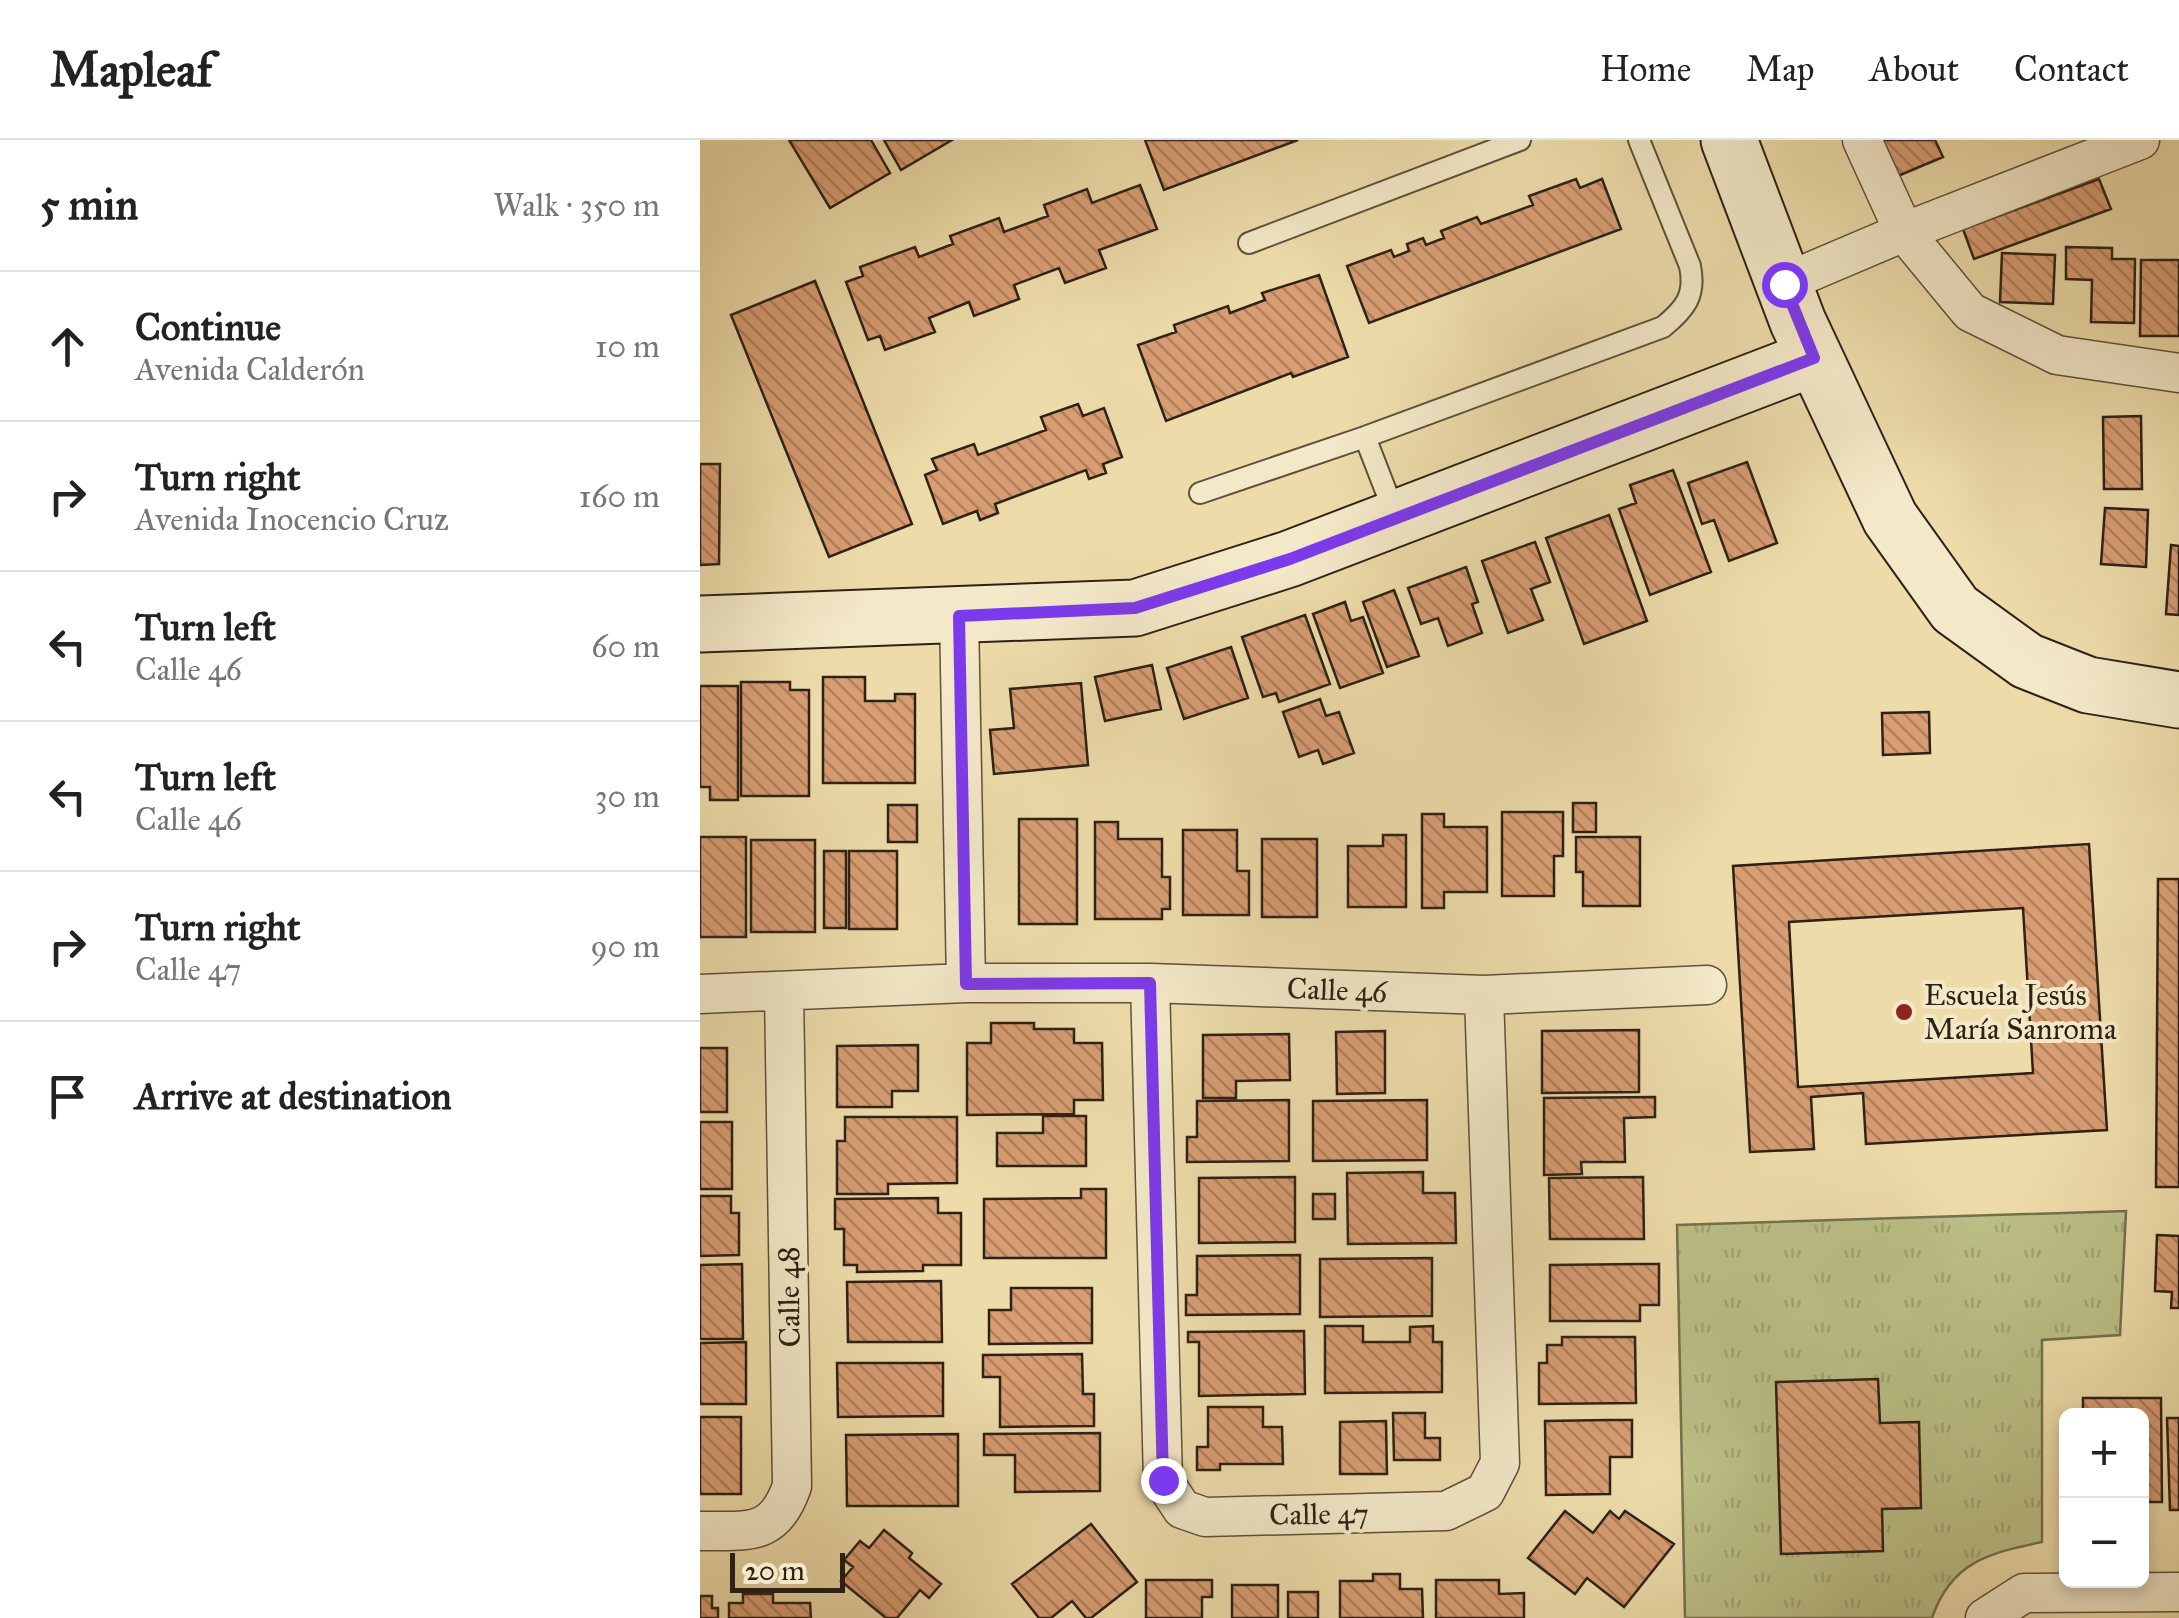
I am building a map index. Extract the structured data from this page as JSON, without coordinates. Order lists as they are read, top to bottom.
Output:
{
  "streets": {
    "street": ["Calle 46", "Calle 48", "Calle 47"]
  },
  "crossings": [
    ["Calle 46", "Calle 48"],
    ["Calle 46", "Calle 47"]
  ],
  "places": ["Escuela Jesús María Sanroma"],
  "scale_bar": "20 m",
  "page": {
    "header": "Mapleaf",
    "nav": [
      "Home",
      "Map",
      "About",
      "Contact"
    ],
    "heading": ["5 min", "Walk · 350 m"],
    "list": [
      ["Continue", "Avenida Calderón", "10 m"],
      ["Turn right", "Avenida Inocencio Cruz", "160 m"],
      ["Turn left", "Calle 46", "60 m"],
      ["Turn left", "Calle 46", "30 m"],
      ["Turn right", "Calle 47", "90 m"],
      "Arrive at destination"
    ],
    "map_buttons": ["+", "−"],
    "scale": "20 m"
  }
}
